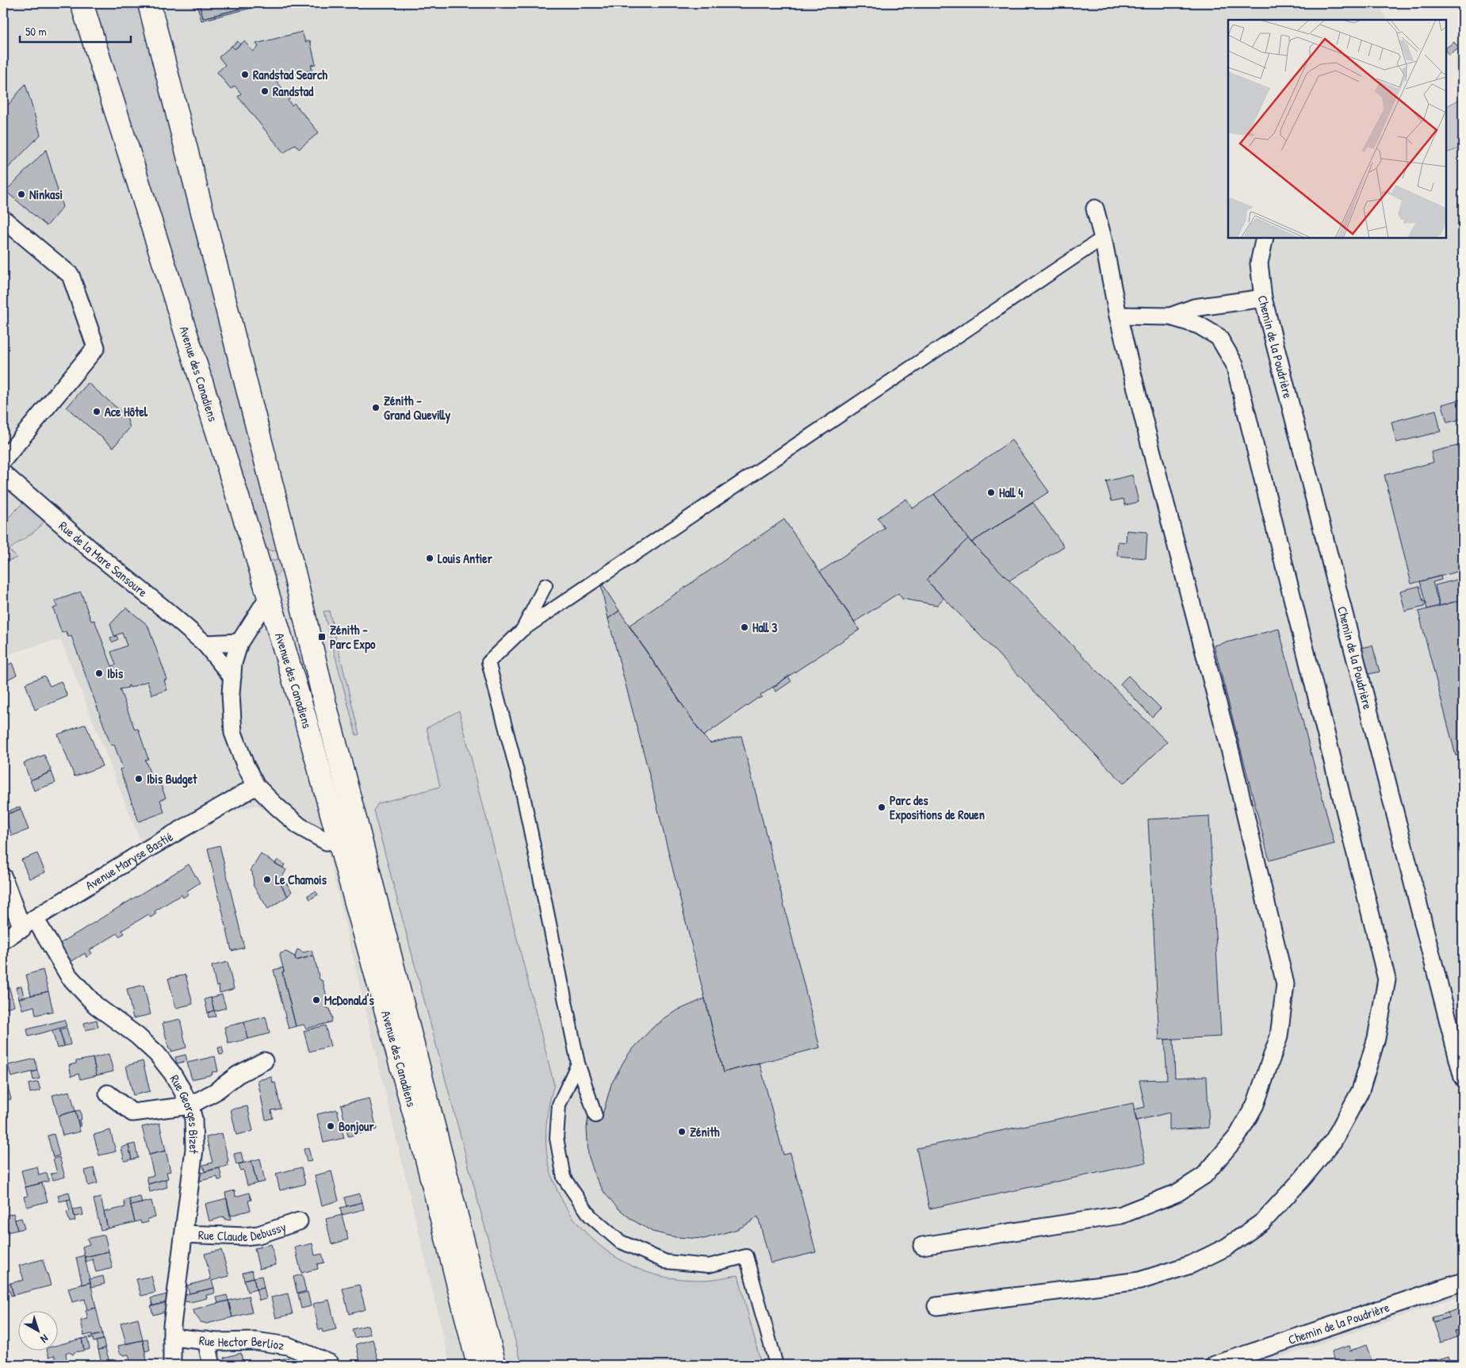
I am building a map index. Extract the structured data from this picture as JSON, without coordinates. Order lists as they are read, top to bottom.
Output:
{
  "streets": {
    "main road": ["Avenue des Canadiens"],
    "street": [
      "Chemin de la Poudrière",
      "Rue de la Mare Sansoure",
      "Avenue Maryse Bastié",
      "Rue Georges Bizet",
      "Rue Claude Debussy",
      "Rue Hector Berlioz"
    ]
  },
  "crossings": [
    ["Avenue Maryse Bastié", "Rue Georges Bizet"],
    ["Rue Georges Bizet", "Rue Claude Debussy"],
    ["Rue Georges Bizet", "Rue Hector Berlioz"]
  ],
  "places": {
    "other": [
      "Randstad Search",
      "Randstad",
      "Ninkasi",
      "Zénith – Grand Quevilly",
      "Ace Hôtel",
      "Hall 4",
      "Louis Antier",
      "Hall 3",
      "Ibis",
      "Ibis Budget",
      "Parc des Expositions de Rouen",
      "Le Chamois",
      "McDonald's",
      "Bonjour",
      "Zénith"
    ],
    "transit": ["Zénith - Parc Expo"]
  },
  "scale_bar": "50 m",
  "north": "bottom right"
}
